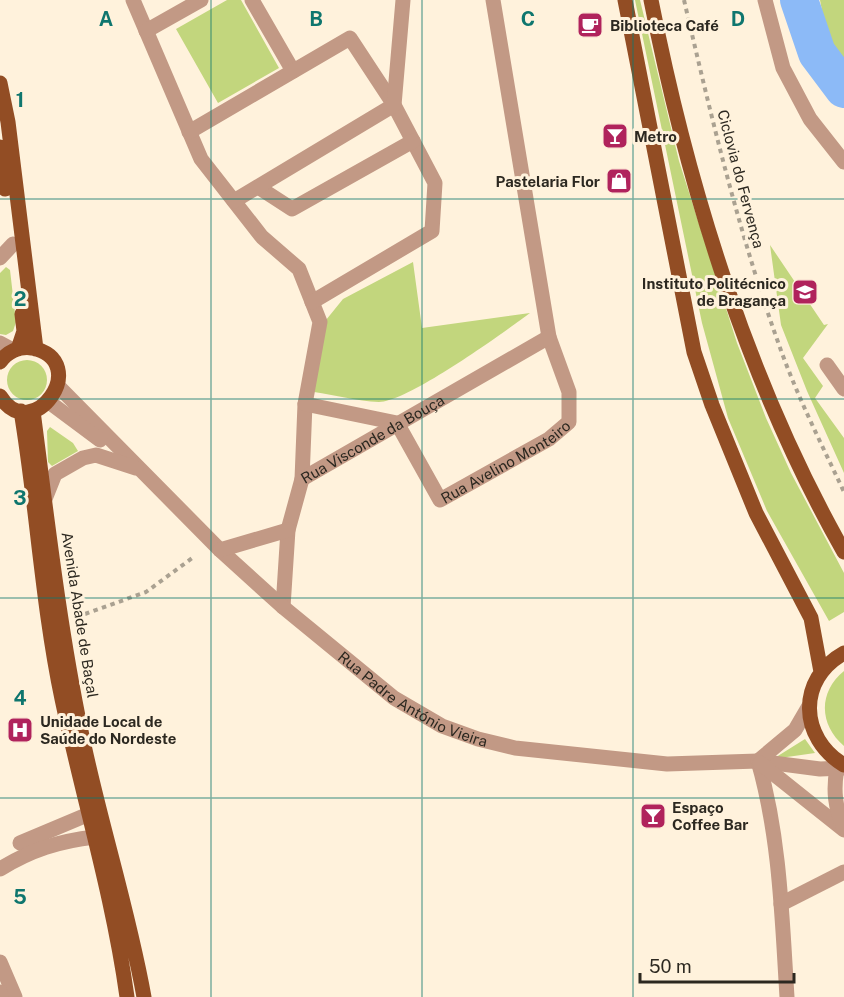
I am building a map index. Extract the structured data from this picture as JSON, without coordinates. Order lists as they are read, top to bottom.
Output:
{
  "streets": {
    "main road": ["Avenida Abade de Baçal"],
    "street": ["Rua Visconde da Bouça", "Rua Avelino Monteiro", "Rua Padre António Vieira"],
    "path": ["Ciclovia do Fervença"]
  },
  "crossings": [
    ["Rua Visconde da Bouça", "Rua Avelino Monteiro"]
  ],
  "places": {
    "cafe": ["Biblioteca Café"],
    "bar": ["Metro", "Espaço Coffee Bar"],
    "shop": ["Pastelaria Flor"],
    "school or university": ["Instituto Politécnico de Bragança"],
    "hospital": ["Unidade Local de Saúde do Nordeste"]
  },
  "scale_bar": "50 m",
  "grid": {
    "columns": [
      "A",
      "B",
      "C",
      "D"
    ],
    "rows": [
      "1",
      "2",
      "3",
      "4",
      "5"
    ]
  }
}
